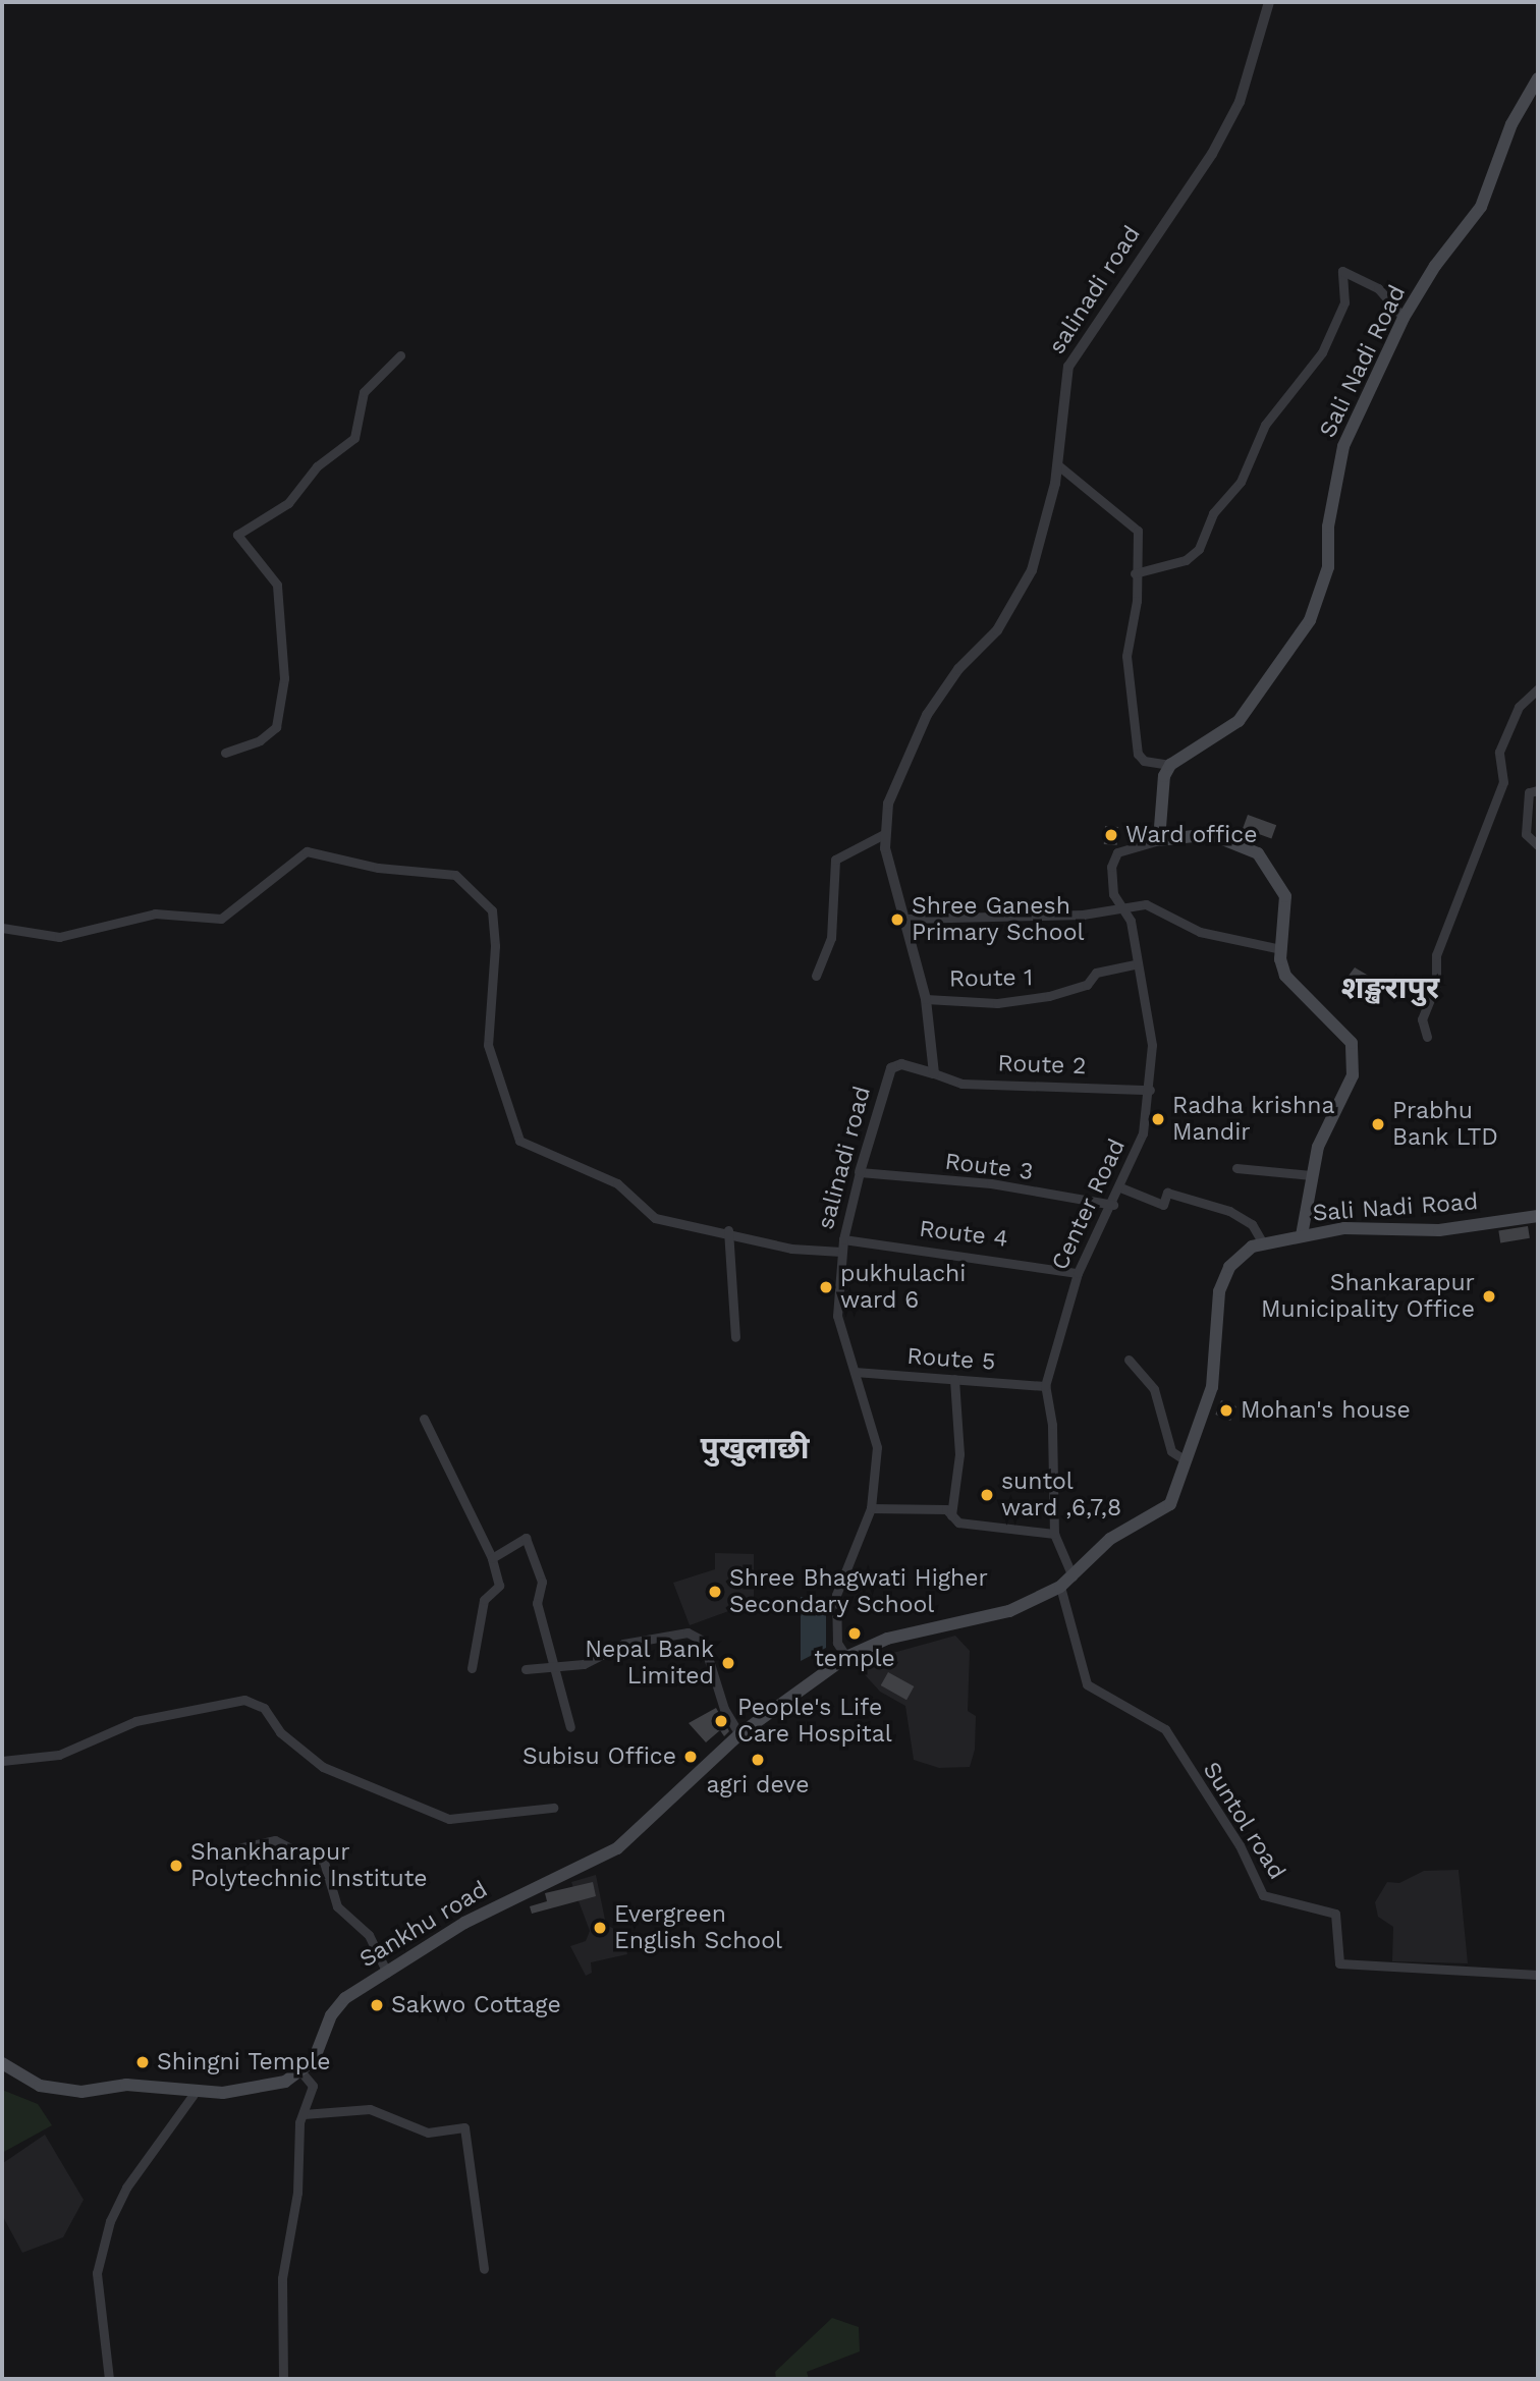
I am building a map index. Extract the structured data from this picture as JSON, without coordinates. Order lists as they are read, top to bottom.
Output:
{
  "streets": {
    "main road": ["Sali Nadi Road", "Sankhu road"],
    "street": [
      "salinadi road",
      "Route 1",
      "Route 2",
      "Route 3",
      "Center Road",
      "Route 4",
      "Route 5",
      "Suntol road"
    ]
  },
  "crossings": [
    ["salinadi road", "Route 1"],
    ["salinadi road", "Route 2"],
    ["salinadi road", "Route 3"],
    ["salinadi road", "Route 4"],
    ["salinadi road", "Route 5"],
    ["salinadi road", "Sankhu road"],
    ["Sali Nadi Road", "Center Road"],
    ["Route 1", "Center Road"],
    ["Route 2", "Center Road"],
    ["Route 3", "Center Road"],
    ["Center Road", "Route 4"],
    ["Center Road", "Route 5"],
    ["Suntol road", "Sankhu road"]
  ],
  "districts": ["शङ्खरापुर", "पुखुलाछी"],
  "places": [
    "Ward office",
    "Shree Ganesh Primary School",
    "Radha krishna Mandir",
    "Prabhu Bank LTD",
    "pukhulachi ward 6",
    "Shankarapur Municipality Office",
    "Mohan's house",
    "suntol ward ,6,7,8",
    "Shree Bhagwati Higher Secondary School",
    "temple",
    "Nepal Bank Limited",
    "People's Life Care Hospital",
    "Subisu Office",
    "agri deve",
    "Shankharapur Polytechnic Institute",
    "Evergreen English School",
    "Sakwo Cottage",
    "Shingni Temple"
  ]
}
